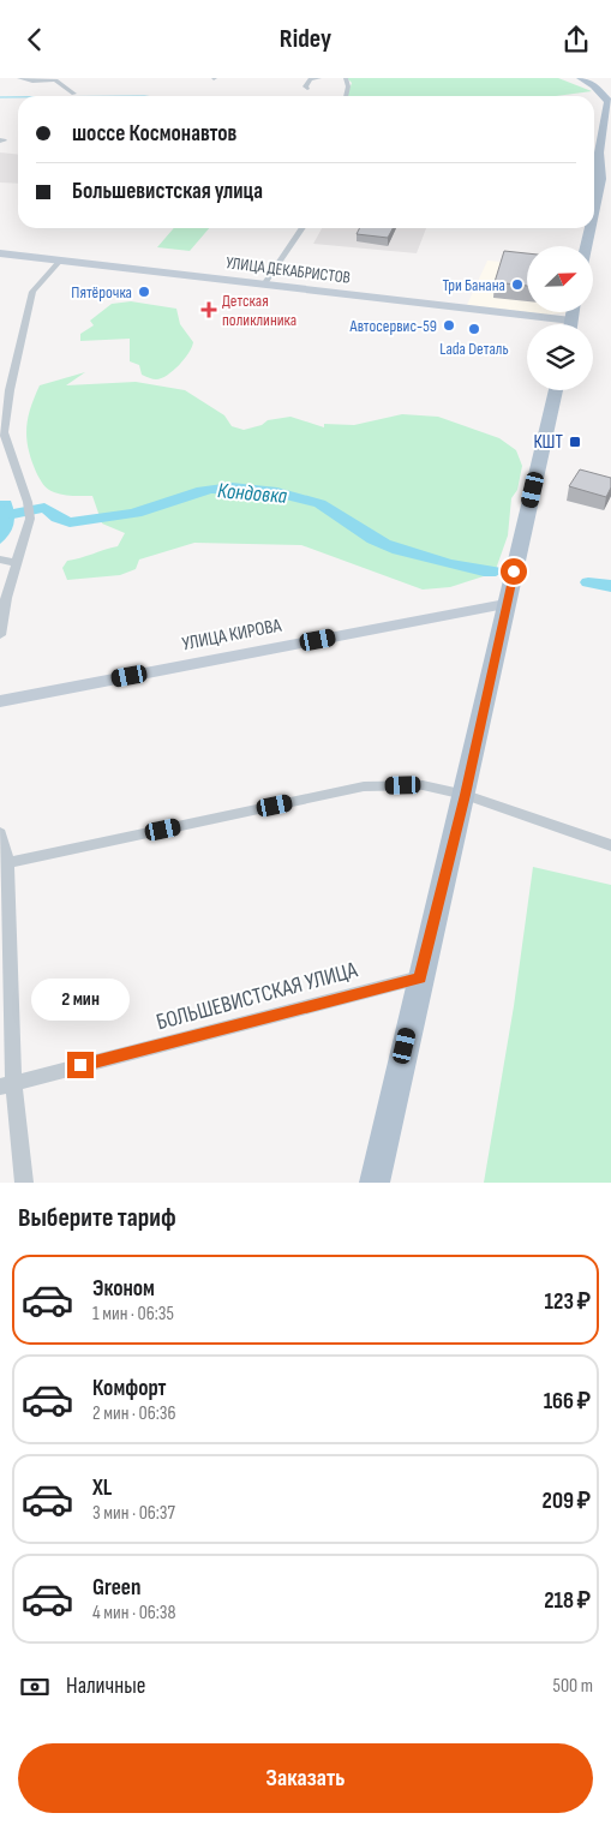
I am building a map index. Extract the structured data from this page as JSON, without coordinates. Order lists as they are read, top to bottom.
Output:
{
  "streets": {
    "street": ["УЛИЦА ДЕКАБРИСТОВ", "УЛИЦА КИРОВА", "БОЛЬШЕВИСТСКАЯ УЛИЦА"]
  },
  "water": ["Кондовка"],
  "places": {
    "other": [
      "Три Банана",
      "Пятёрочка",
      "Автосервис-59",
      "Lada Dеталь"
    ],
    "health": ["Детская поликлиника"],
    "transit": ["КШТ"]
  },
  "north": "top right",
  "page": {
    "header": "Ridey",
    "banner": ["шоссе Космонавтов", "Большевистская улица"],
    "bubble": "2 мин",
    "heading": "Выберите тариф",
    "list": [
      {
        "name": "Эконом",
        "note": "1 мин · 06:35",
        "value": "123 ₽"
      },
      {
        "name": "Комфорт",
        "note": "2 мин · 06:36",
        "value": "166 ₽"
      },
      {
        "name": "XL",
        "note": "3 мин · 06:37",
        "value": "209 ₽"
      },
      {
        "name": "Green",
        "note": "4 мин · 06:38",
        "value": "218 ₽"
      }
    ],
    "pay": ["Наличные", "500 m"],
    "buttons": "Заказать"
  }
}
